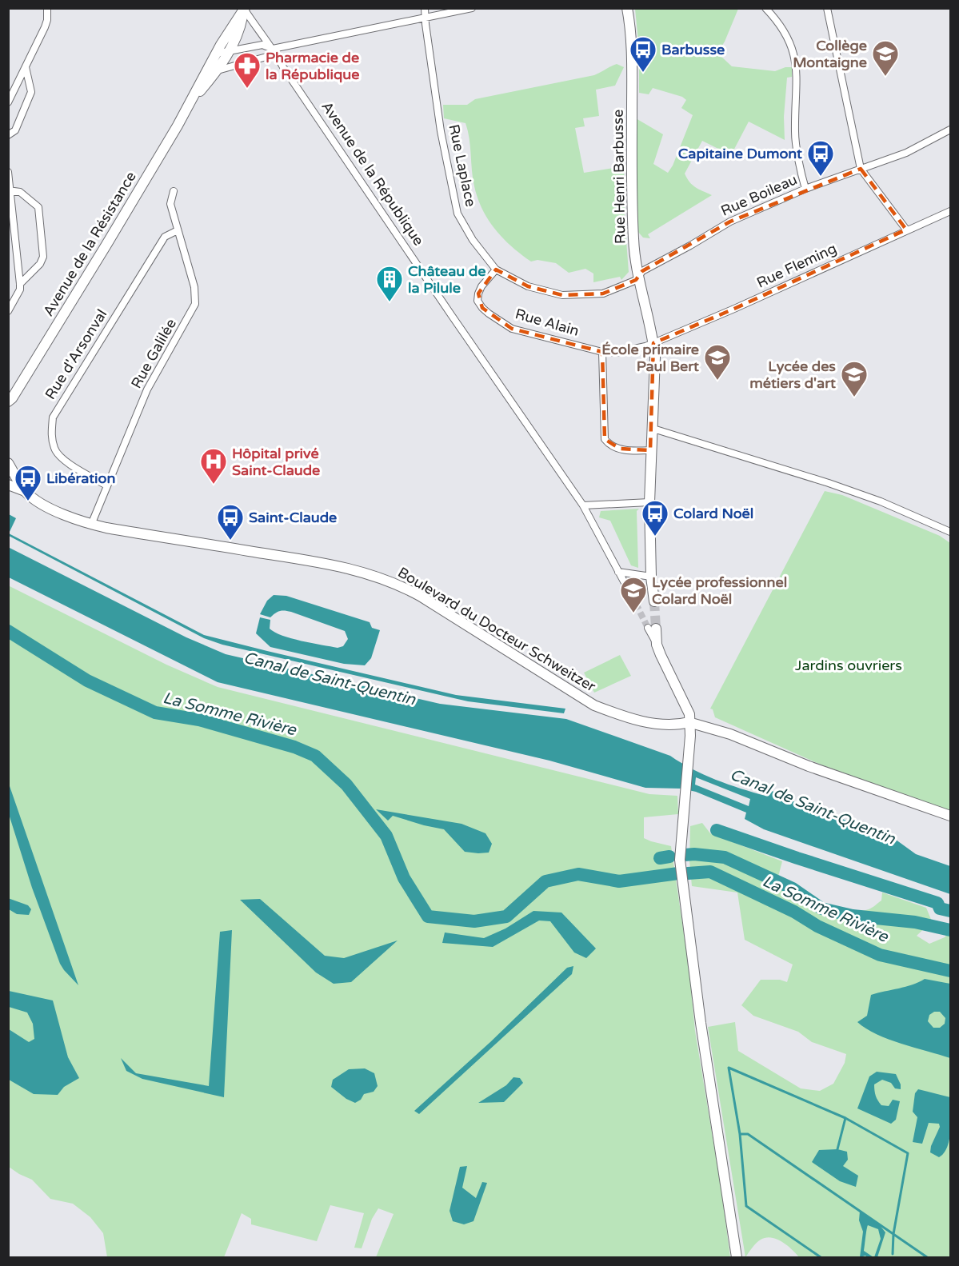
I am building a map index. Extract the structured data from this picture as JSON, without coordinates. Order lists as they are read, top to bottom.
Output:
{
  "streets": {
    "street": [
      "Rue Laplace",
      "Avenue de la République",
      "Rue Henri Barbusse",
      "Rue Boileau",
      "Avenue de la Résistance",
      "Rue Fleming",
      "Rue Alain",
      "Rue Galilée",
      "Rue d'Arsonval",
      "Boulevard du Docteur Schweitzer"
    ]
  },
  "crossings": [
    ["Rue Laplace", "Rue Henri Barbusse"],
    ["Rue Laplace", "Rue Boileau"],
    ["Rue Laplace", "Rue Alain"],
    ["Avenue de la République", "Avenue de la Résistance"],
    ["Rue Henri Barbusse", "Rue Boileau"],
    ["Rue Henri Barbusse", "Rue Fleming"],
    ["Rue Henri Barbusse", "Rue Alain"],
    ["Rue Fleming", "Rue Alain"],
    ["Rue Galilée", "Rue d'Arsonval"],
    ["Rue Galilée", "Boulevard du Docteur Schweitzer"]
  ],
  "water": ["Canal de Saint-Quentin", "La Somme Rivière"],
  "parks": ["Jardins ouvriers"],
  "places": {
    "bus stop": [
      "Barbusse",
      "Capitaine Dumont",
      "Libération",
      "Colard Noël",
      "Saint-Claude"
    ],
    "school or university": [
      "Collège Montaigne",
      "École primaire Paul Bert",
      "Lycée des métiers d'art",
      "Lycée professionnel Colard Noël"
    ],
    "pharmacy": ["Pharmacie de la République"],
    "building": ["Château de la Pilule"],
    "hospital": ["Hôpital privé Saint-Claude"]
  }
}
